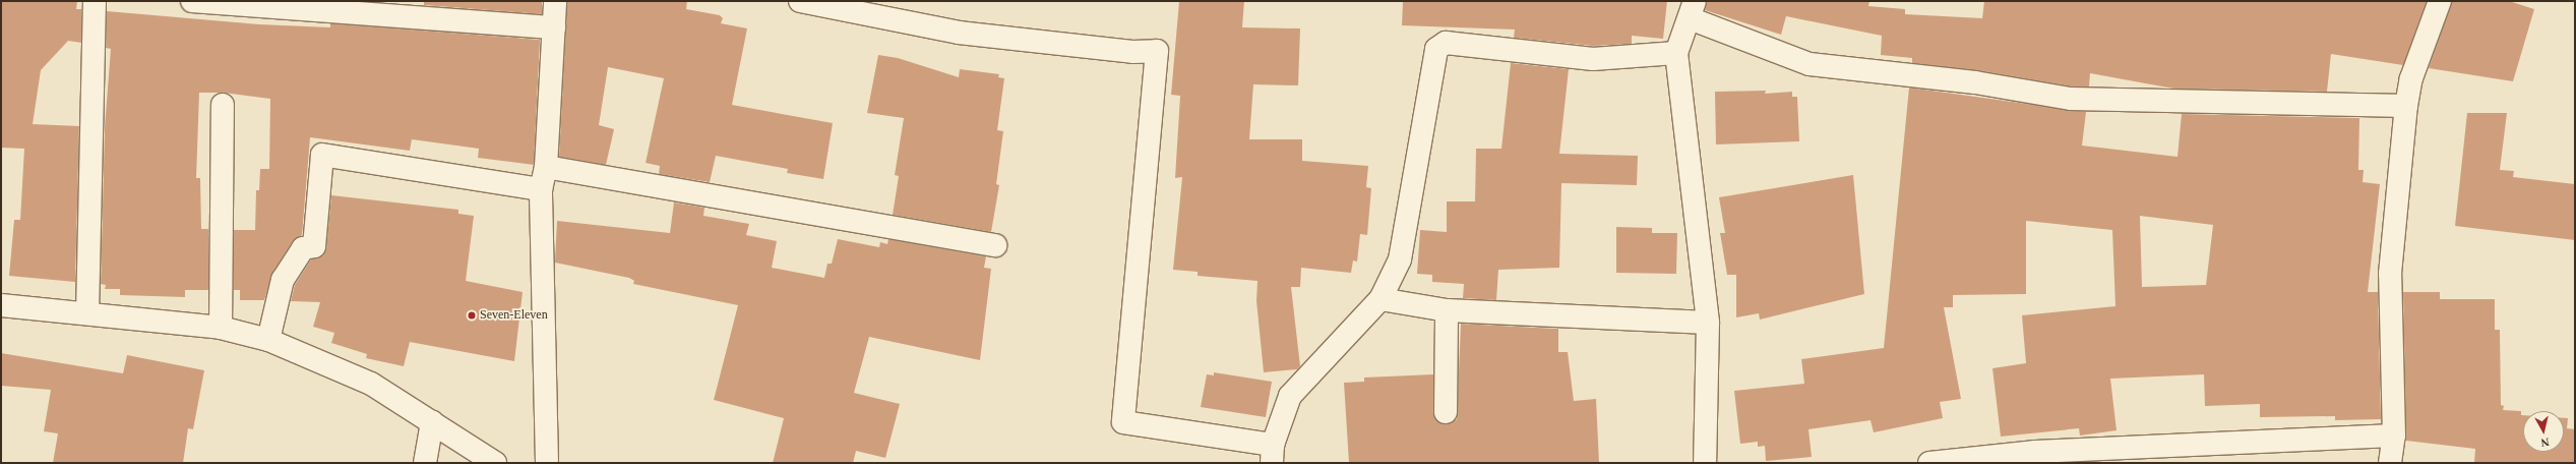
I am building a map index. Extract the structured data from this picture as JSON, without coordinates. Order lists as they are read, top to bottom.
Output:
{
  "places": ["Seven-Eleven"],
  "north": "bottom"
}
